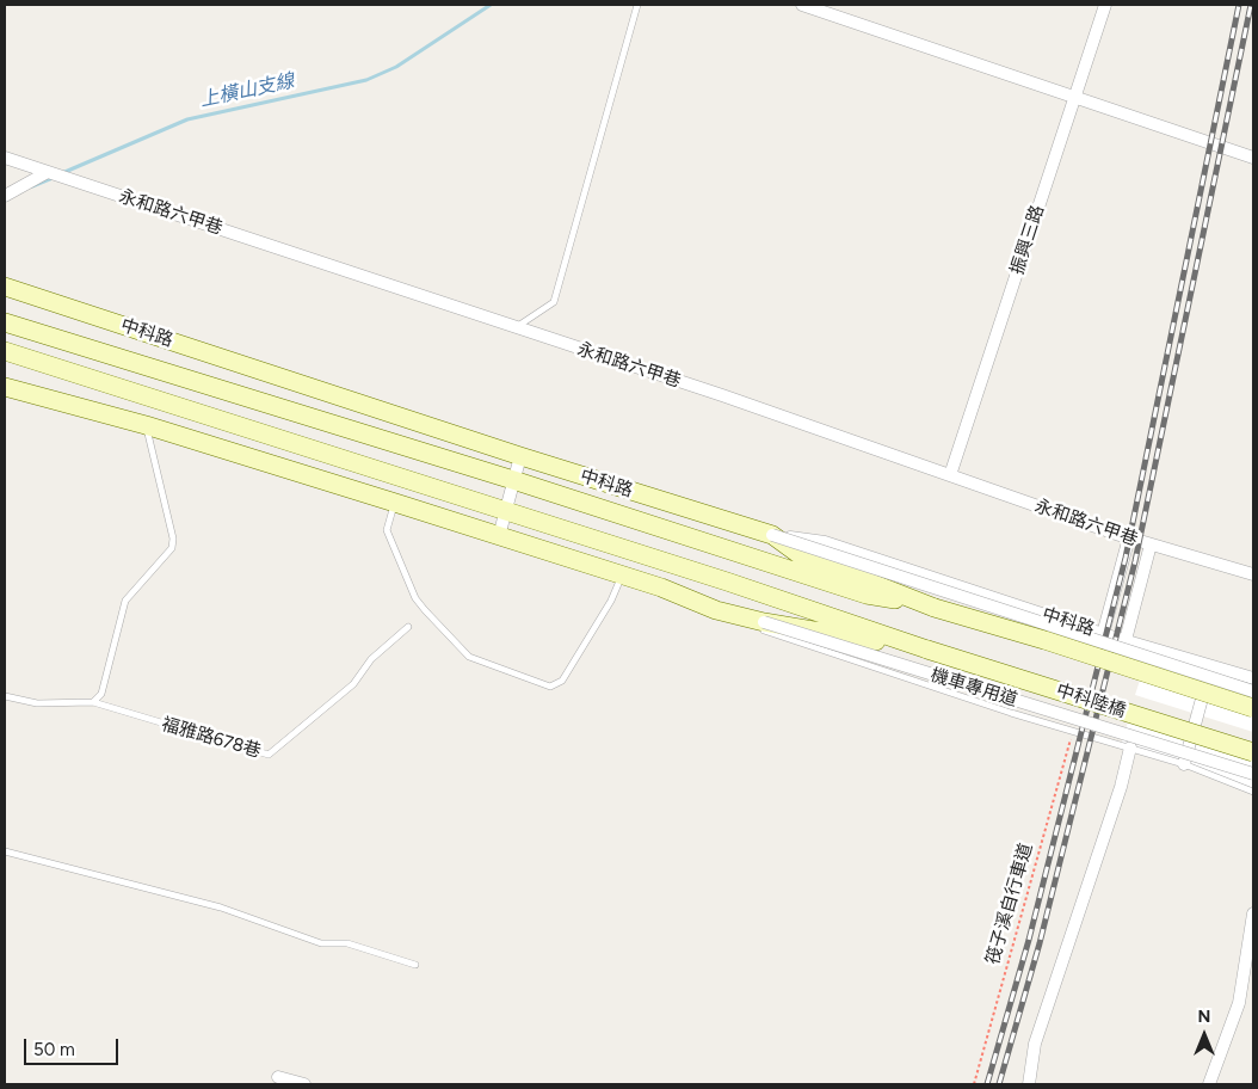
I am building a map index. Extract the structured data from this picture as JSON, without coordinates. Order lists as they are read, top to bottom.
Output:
{
  "streets": {
    "street": [
      "永和路六甲巷",
      "振興三路",
      "中科路",
      "機車專用道",
      "中科陸橋"
    ],
    "lane": ["福雅路678巷"],
    "path": ["筏子溪自行車道"]
  },
  "crossings": [
    ["永和路六甲巷", "振興三路"]
  ],
  "water": ["上橫山支線"],
  "scale_bar": "50 m",
  "north": "top"
}
